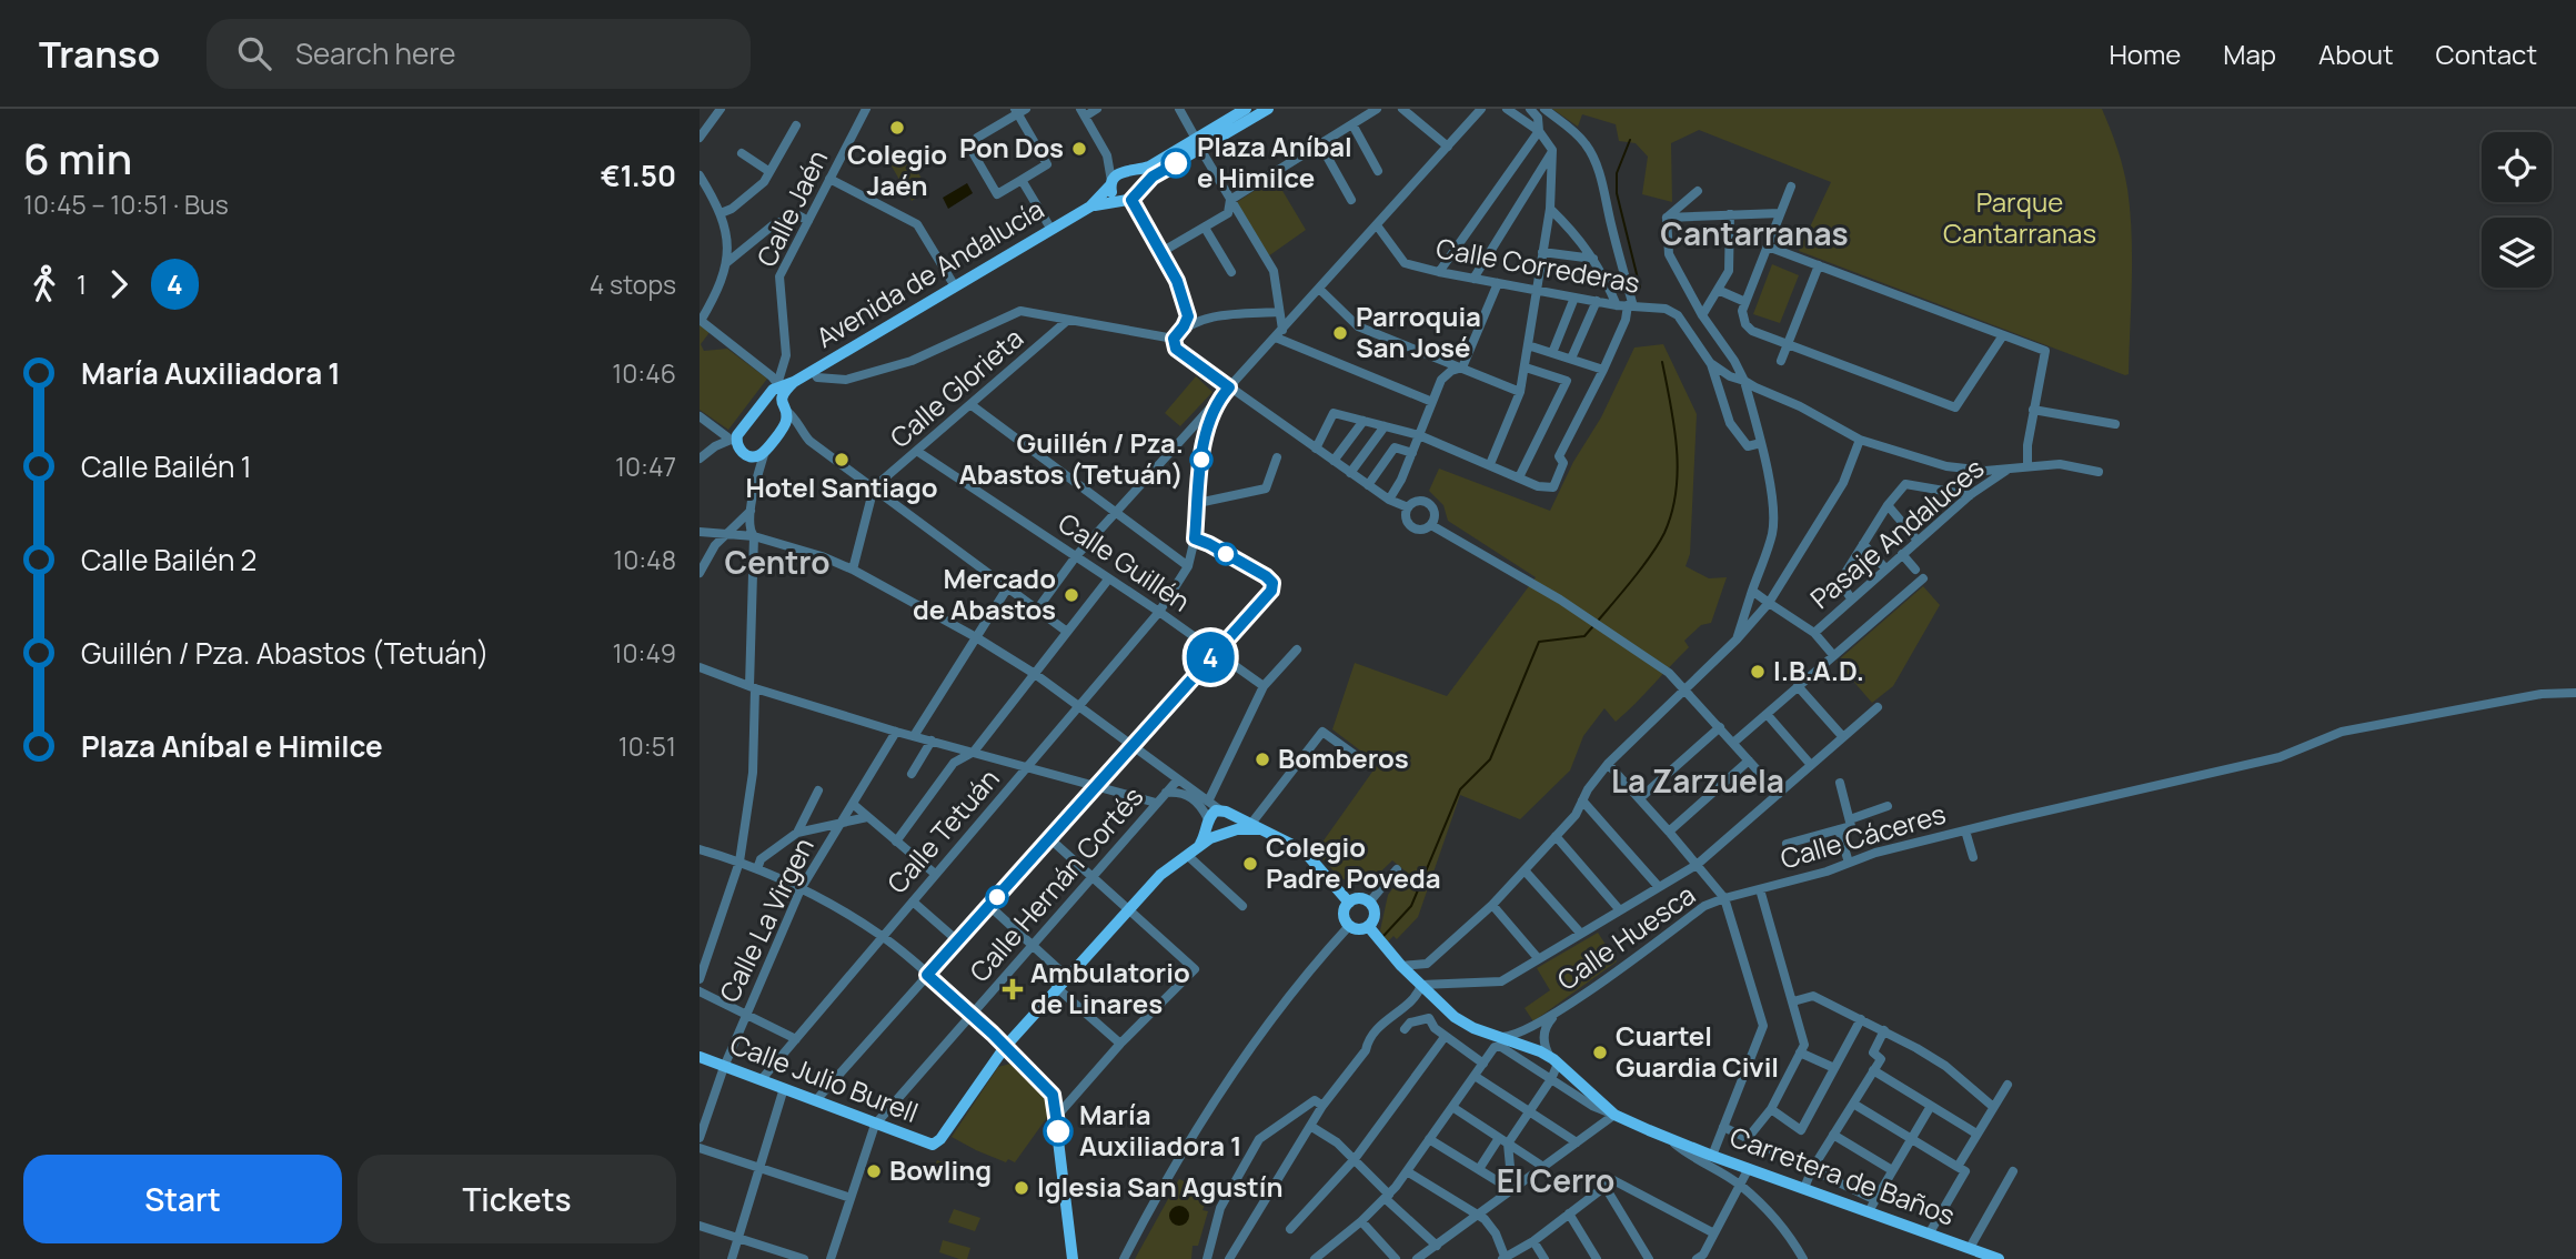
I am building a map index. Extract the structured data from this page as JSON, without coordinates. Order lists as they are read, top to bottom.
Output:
{
  "streets": {
    "main road": ["Avenida de Andalucía", "Calle Julio Burell", "Carretera de Baños"],
    "street": [
      "Calle Jaén",
      "Calle Correderas",
      "Calle Glorieta",
      "Pasaje Andaluces",
      "Calle Guillén",
      "Calle Tetuán",
      "Calle Cáceres",
      "Calle Hernán Cortés",
      "Calle La Virgen",
      "Calle Huesca"
    ]
  },
  "crossings": [
    ["Calle Glorieta", "Calle Guillén"],
    ["Calle Guillén", "Calle Tetuán"],
    ["Calle Tetuán", "Calle Julio Burell"],
    ["Calle Cáceres", "Calle Huesca"],
    ["Calle Hernán Cortés", "Calle Julio Burell"],
    ["Calle La Virgen", "Calle Julio Burell"],
    ["Calle Huesca", "Carretera de Baños"]
  ],
  "districts": [
    "Cantarranas",
    "Centro",
    "La Zarzuela",
    "El Cerro"
  ],
  "parks": ["Parque Cantarranas"],
  "places": {
    "other": [
      "Colegio Jaén",
      "Pon Dos",
      "Plaza Aníbal e Himilce",
      "Parroquia San José",
      "Hotel Santiago",
      "Guillén / Pza. Abastos (Tetuán)",
      "Mercado de Abastos",
      "I.B.A.D.",
      "Bomberos",
      "Colegio Padre Poveda",
      "Cuartel Guardia Civil",
      "María Auxiliadora 1",
      "Bowling",
      "Iglesia San Agustín"
    ],
    "health": ["Ambulatorio de Linares"]
  },
  "lines": ["bus line 4"],
  "page": {
    "header": "Transo",
    "search": "Search here",
    "nav": [
      "Home",
      "Map",
      "About",
      "Contact"
    ],
    "heading": ["6 min", "10:45 – 10:51 · Bus", "€1.50"],
    "on_map": "4",
    "legs": ["1", "4", "4 stops"],
    "list": [
      {
        "name": "María Auxiliadora 1",
        "value": "10:46"
      },
      {
        "name": "Calle Bailén 1",
        "value": "10:47"
      },
      {
        "name": "Calle Bailén 2",
        "value": "10:48"
      },
      {
        "name": "Guillén / Pza. Abastos (Tetuán)",
        "value": "10:49"
      },
      {
        "name": "Plaza Aníbal e Himilce",
        "value": "10:51"
      }
    ],
    "buttons": ["Start", "Tickets"]
  }
}
